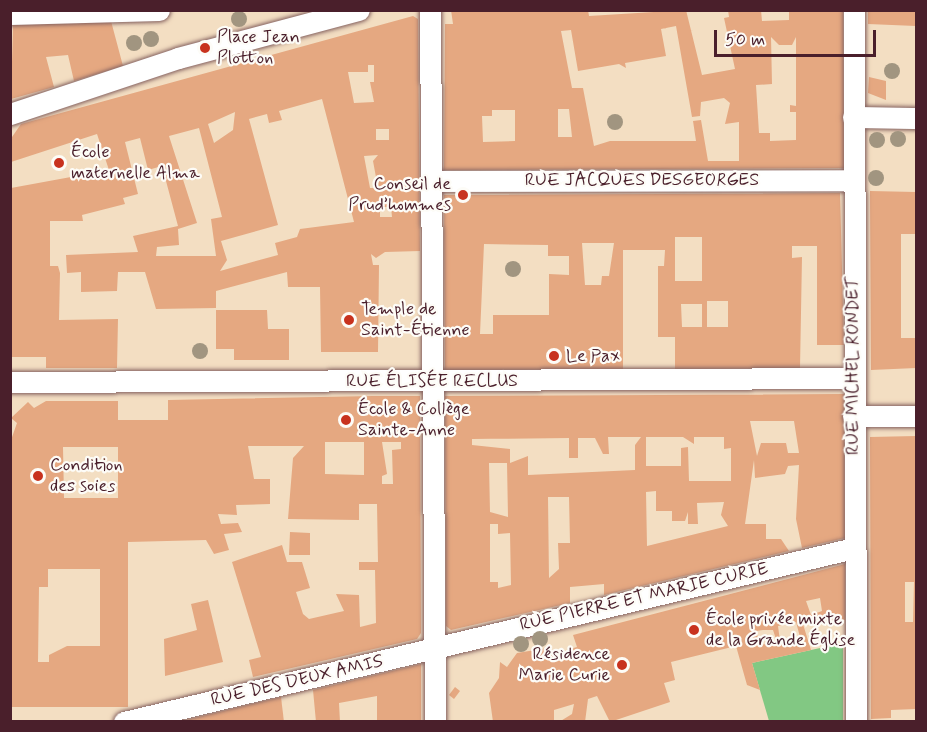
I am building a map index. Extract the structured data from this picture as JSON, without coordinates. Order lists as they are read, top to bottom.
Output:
{
  "streets": {
    "street": [
      "RUE JACQUES DESGEORGES",
      "RUE MICHEL RONDET",
      "RUE ÉLISÉE RECLUS",
      "RUE PIERRE ET MARIE CURIE",
      "RUE DES DEUX AMIS"
    ]
  },
  "crossings": [
    ["RUE JACQUES DESGEORGES", "RUE MICHEL RONDET"],
    ["RUE MICHEL RONDET", "RUE ÉLISÉE RECLUS"],
    ["RUE MICHEL RONDET", "RUE PIERRE ET MARIE CURIE"],
    ["RUE PIERRE ET MARIE CURIE", "RUE DES DEUX AMIS"]
  ],
  "places": [
    "Place Jean Plotton",
    "École maternelle Alma",
    "Conseil de Prud’hommes",
    "Temple de Saint-Étienne",
    "Le Pax",
    "École & Collège Sainte-Anne",
    "Condition des soies",
    "École privée mixte de la Grande Église",
    "Résidence Marie Curie"
  ],
  "scale_bar": "50 m"
}
